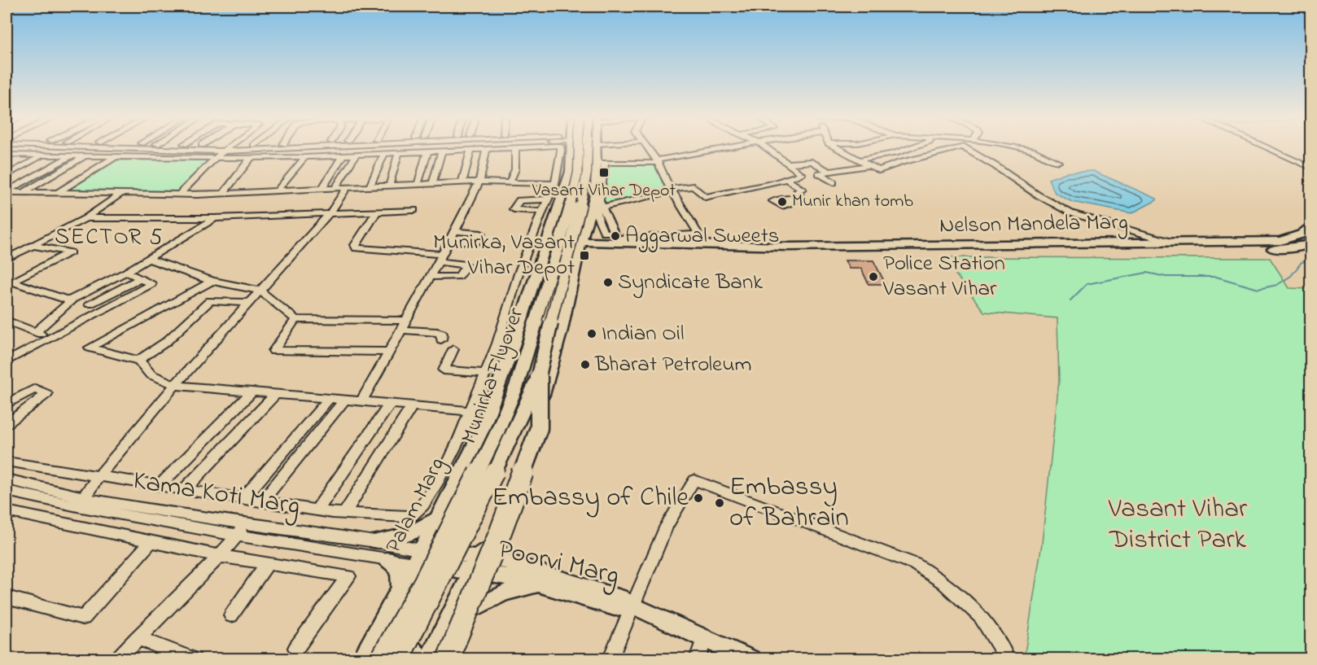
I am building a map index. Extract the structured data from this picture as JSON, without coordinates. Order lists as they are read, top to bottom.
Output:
{
  "streets": {
    "main road": [
      "Nelson Mandela Marg",
      "Munirka Flyover",
      "Palam Marg",
      "Poorvi Marg"
    ],
    "street": ["Kama Koti Marg"]
  },
  "crossings": [
    ["Nelson Mandela Marg", "Palam Marg"],
    ["Kama Koti Marg", "Palam Marg"]
  ],
  "districts": ["SECTOR 5"],
  "parks": ["Vasant Vihar District Park"],
  "places": {
    "transit": ["Vasant Vihar Depot", "Munirka, Vasant Vihar Depot"],
    "other": [
      "Munir khan tomb",
      "Aggarwal Sweets",
      "Police Station Vasant Vihar",
      "Syndicate Bank",
      "Indian Oil",
      "Bharat Petroleum",
      "Embassy of Chile",
      "Embassy of Bahrain"
    ]
  }
}
